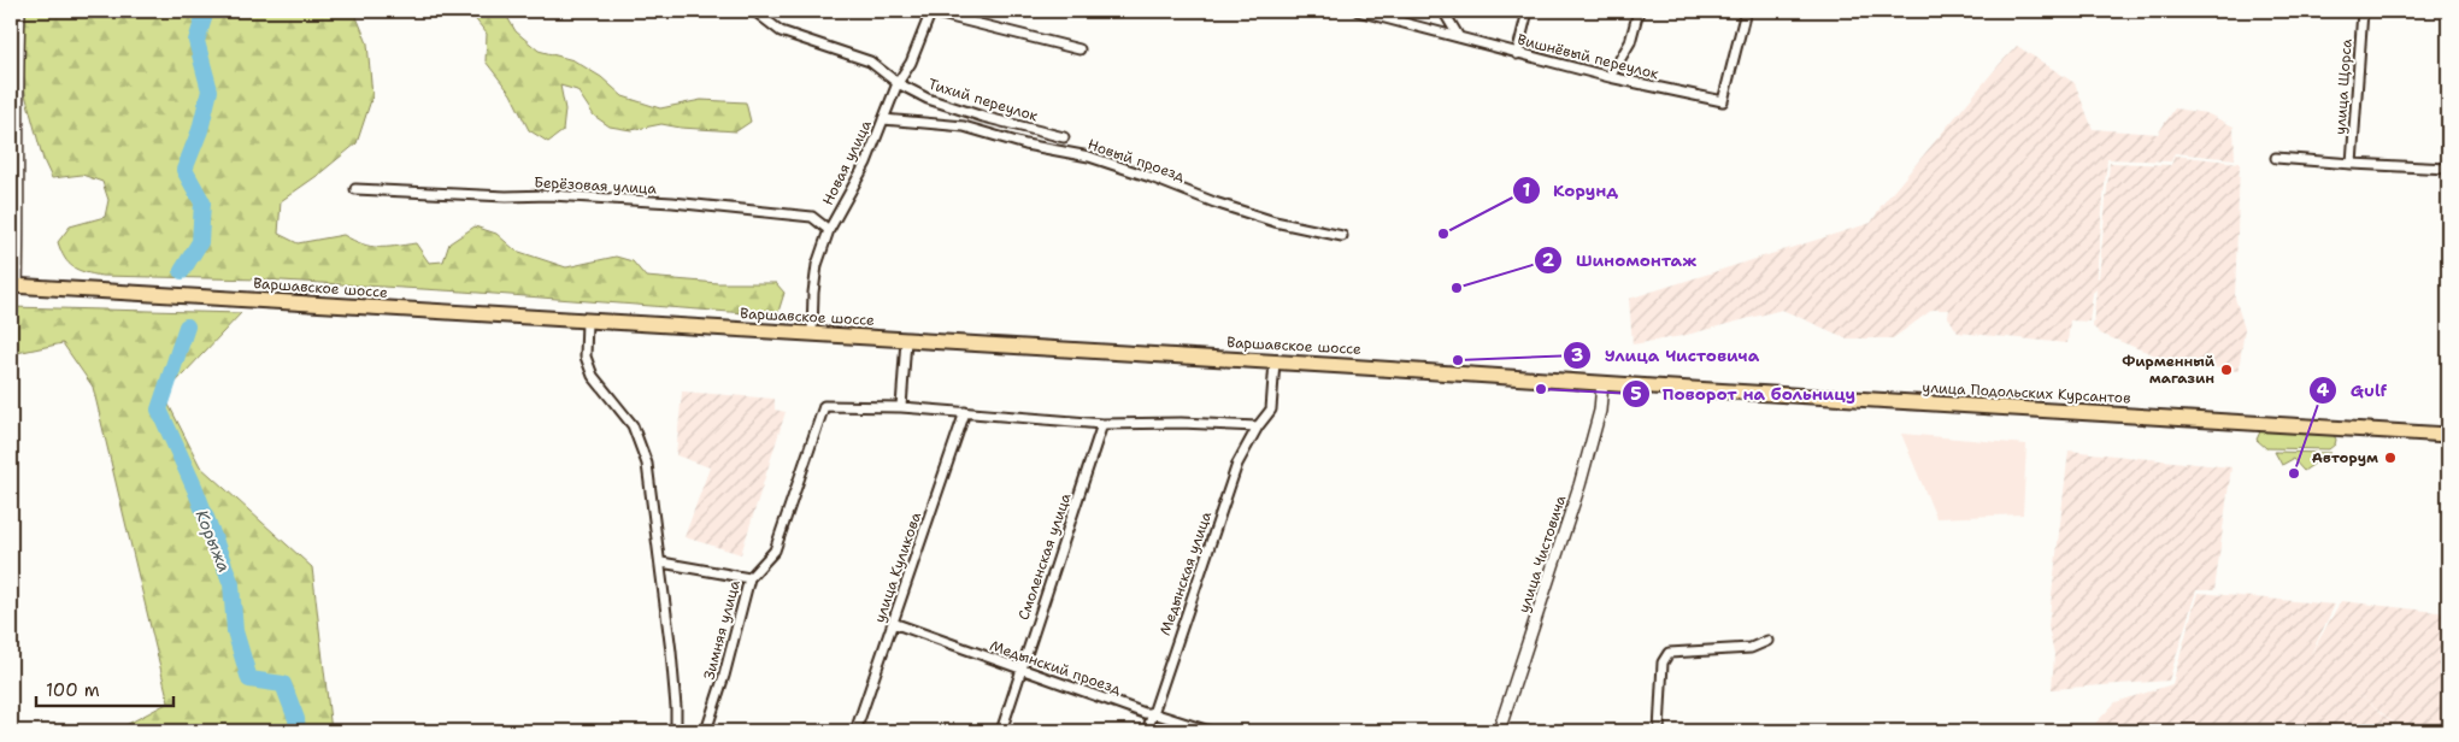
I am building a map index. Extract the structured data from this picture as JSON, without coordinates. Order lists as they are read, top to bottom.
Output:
{
  "streets": {
    "main road": ["Варшавское шоссе", "улица Подольских Курсантов"],
    "street": [
      "Вишнёвый переулок",
      "улица Щорса",
      "Тихий переулок",
      "Новый проезд",
      "Новая улица",
      "Берёзовая улица",
      "улица Чистовича",
      "Смоленская улица",
      "улица Куликова",
      "Медынская улица",
      "Зимняя улица",
      "Медынский проезд"
    ]
  },
  "crossings": [
    ["Тихий переулок", "Новая улица"],
    ["Новый проезд", "Новая улица"],
    ["Новая улица", "Берёзовая улица"],
    ["Новая улица", "Варшавское шоссе"],
    ["Варшавское шоссе", "улица Подольских Курсантов"],
    ["Варшавское шоссе", "улица Чистовича"],
    ["Варшавское шоссе", "Медынская улица"],
    ["улица Подольских Курсантов", "улица Чистовича"],
    ["Смоленская улица", "Медынский проезд"],
    ["улица Куликова", "Медынский проезд"],
    ["Медынская улица", "Медынский проезд"]
  ],
  "water": ["Корыжа"],
  "places": [
    "Корунд",
    "Шиномонтаж",
    "Улица Чистовича",
    "Фирменный магазин",
    "Поворот на больницу",
    "Авторум",
    "Gulf"
  ],
  "scale_bar": "100 m"
}
